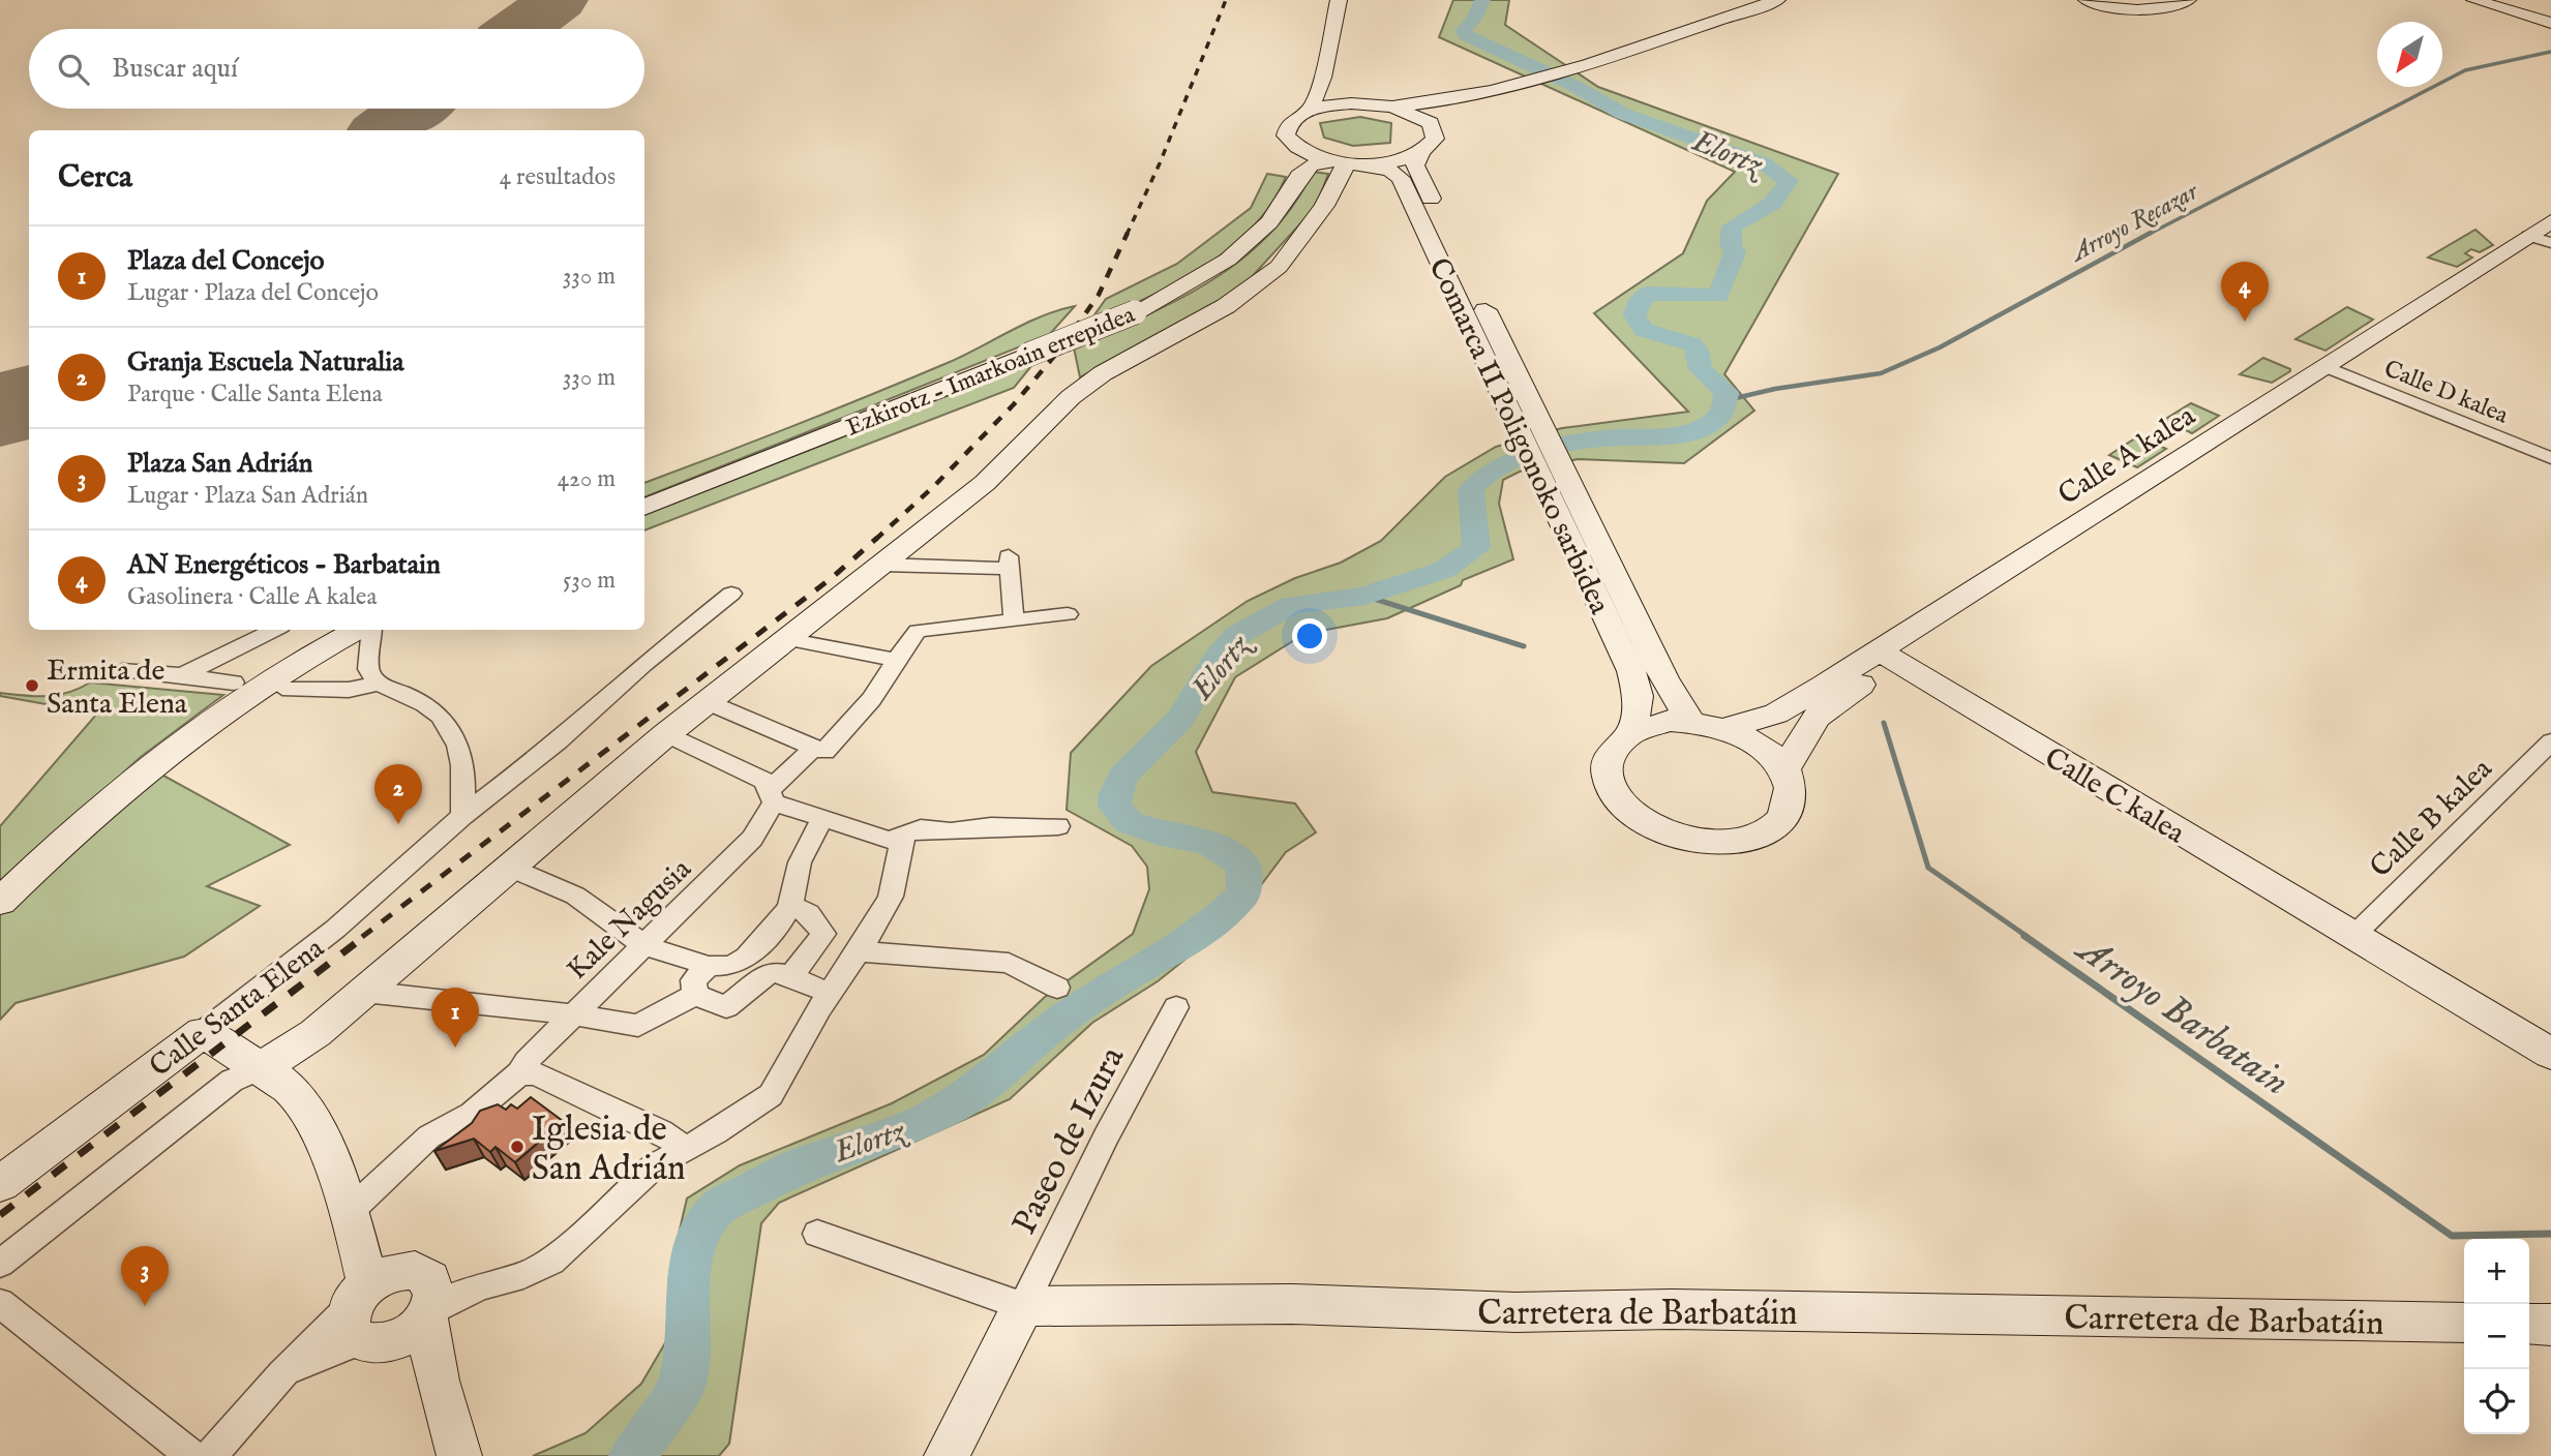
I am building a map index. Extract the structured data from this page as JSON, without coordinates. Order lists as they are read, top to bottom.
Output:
{
  "streets": {
    "street": [
      "Ezkirotz - Imarkoain errepidea",
      "Calle D kalea",
      "Comarca II Poligonoko sarbidea",
      "Calle A kalea",
      "Calle C kalea",
      "Calle B kalea",
      "Kale Nagusia",
      "Calle Santa Elena",
      "Paseo de Izura",
      "Carretera de Barbatáin"
    ]
  },
  "crossings": [
    ["Calle D kalea", "Calle A kalea"],
    ["Comarca II Poligonoko sarbidea", "Calle A kalea"],
    ["Calle A kalea", "Calle C kalea"],
    ["Calle C kalea", "Calle B kalea"],
    ["Paseo de Izura", "Carretera de Barbatáin"]
  ],
  "water": ["Elortz", "Arroyo Recazar", "Arroyo Barbatain"],
  "places": ["Ermita de Santa Elena", "Iglesia de San Adrián"],
  "north": "bottom left",
  "page": {
    "search": "Buscar aquí",
    "heading": ["Cerca", "4 resultados"],
    "list": [
      {
        "mark": "1",
        "name": "Plaza del Concejo",
        "note": "Lugar · Plaza del Concejo",
        "value": "330 m"
      },
      {
        "mark": "2",
        "name": "Granja Escuela Naturalia",
        "note": "Parque · Calle Santa Elena",
        "value": "330 m"
      },
      {
        "mark": "3",
        "name": "Plaza San Adrián",
        "note": "Lugar · Plaza San Adrián",
        "value": "420 m"
      },
      {
        "mark": "4",
        "name": "AN Energéticos - Barbatain",
        "note": "Gasolinera · Calle A kalea",
        "value": "530 m"
      }
    ],
    "pins": [
      "4",
      "2",
      "1",
      "3"
    ],
    "map_buttons": ["+", "−"]
  }
}
